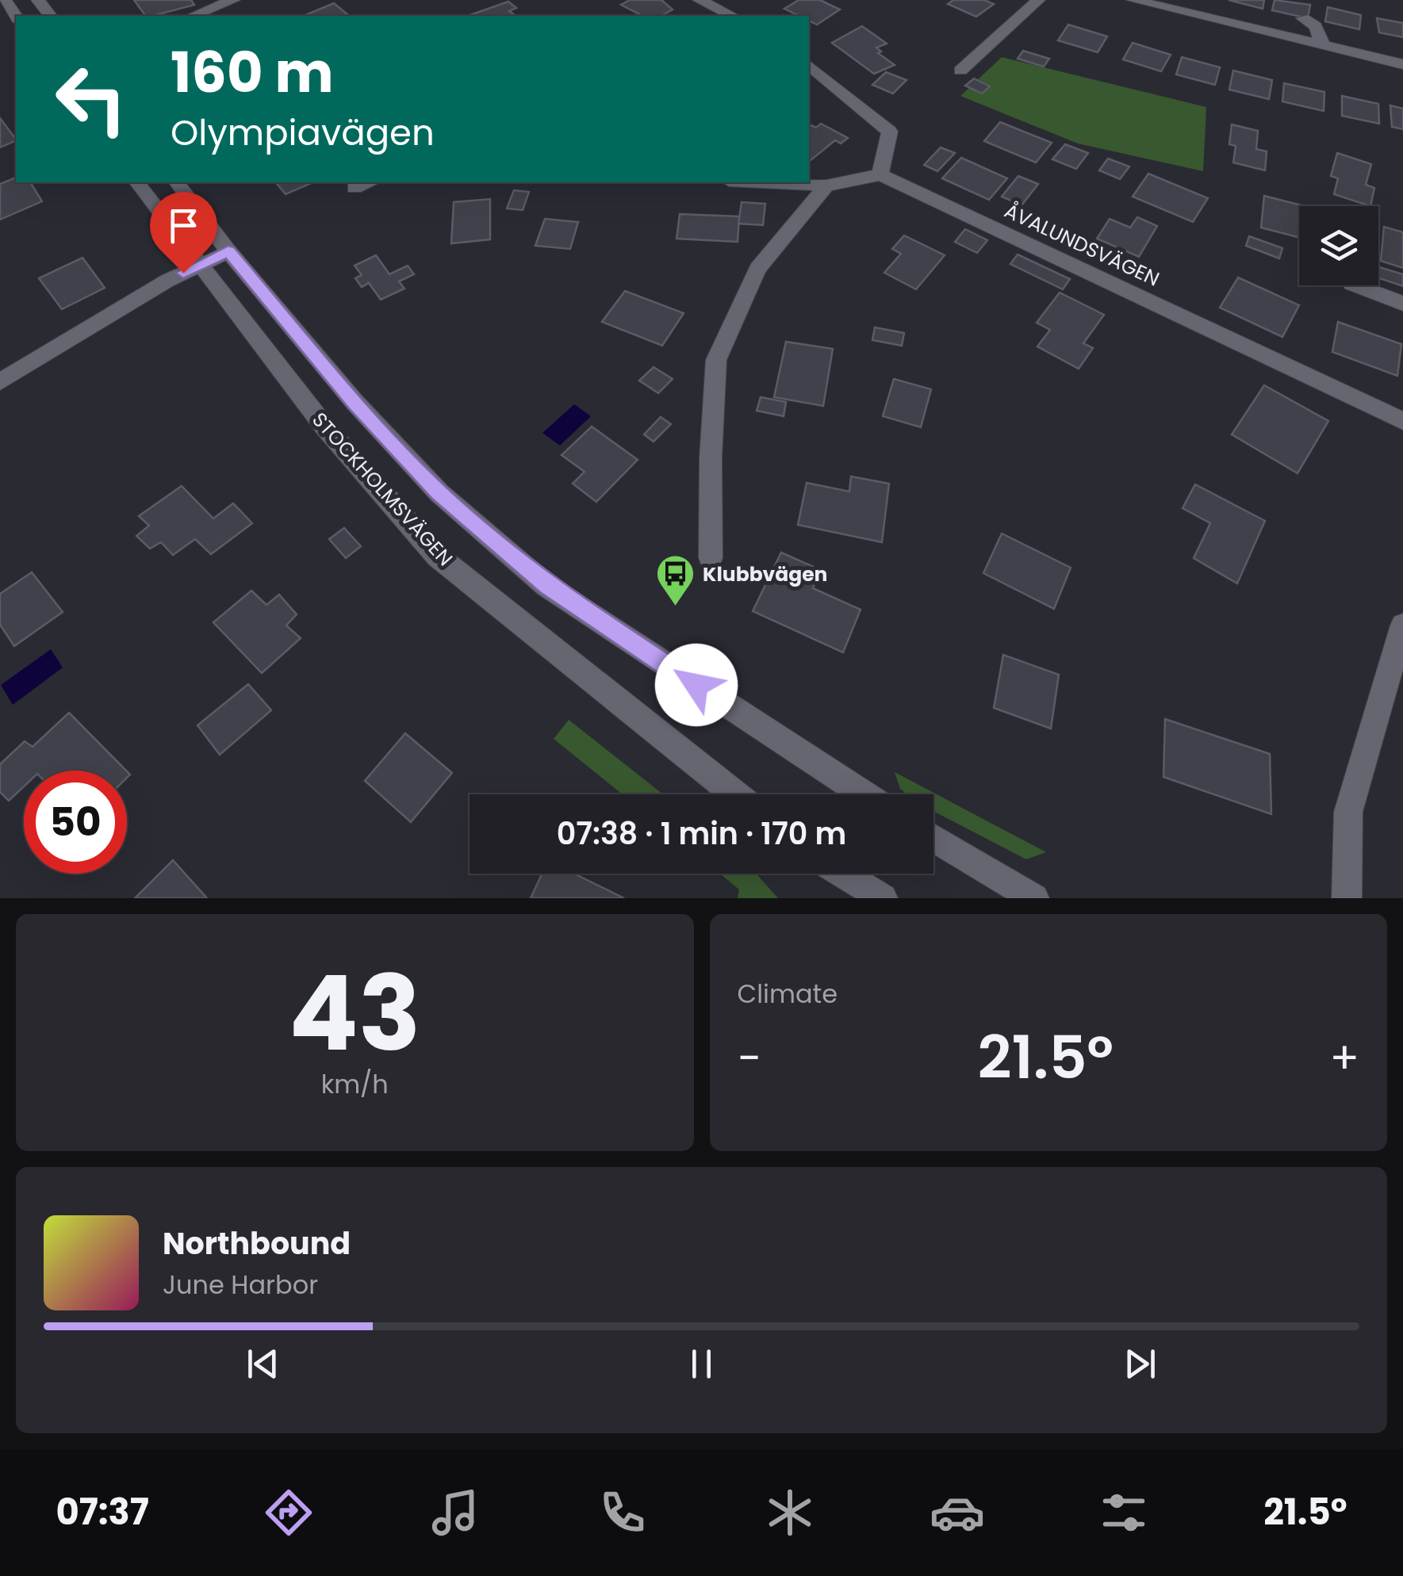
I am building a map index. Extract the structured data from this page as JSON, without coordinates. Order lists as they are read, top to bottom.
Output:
{
  "streets": {
    "street": ["ÅVALUNDSVÄGEN", "STOCKHOLMSVÄGEN"]
  },
  "places": {
    "bus stop": ["Klubbvägen"]
  },
  "page": {
    "turn": ["160 m", "Olympiavägen"],
    "limit": "50",
    "trip": "07:38 · 1 min · 170 m",
    "tile": [
      ["43", "km/h"],
      "Climate"
    ],
    "heat": ["−", "21.5°", "+"],
    "song": ["Northbound", "June Harbor"],
    "tabs": ["07:37", "21.5°"]
  }
}
